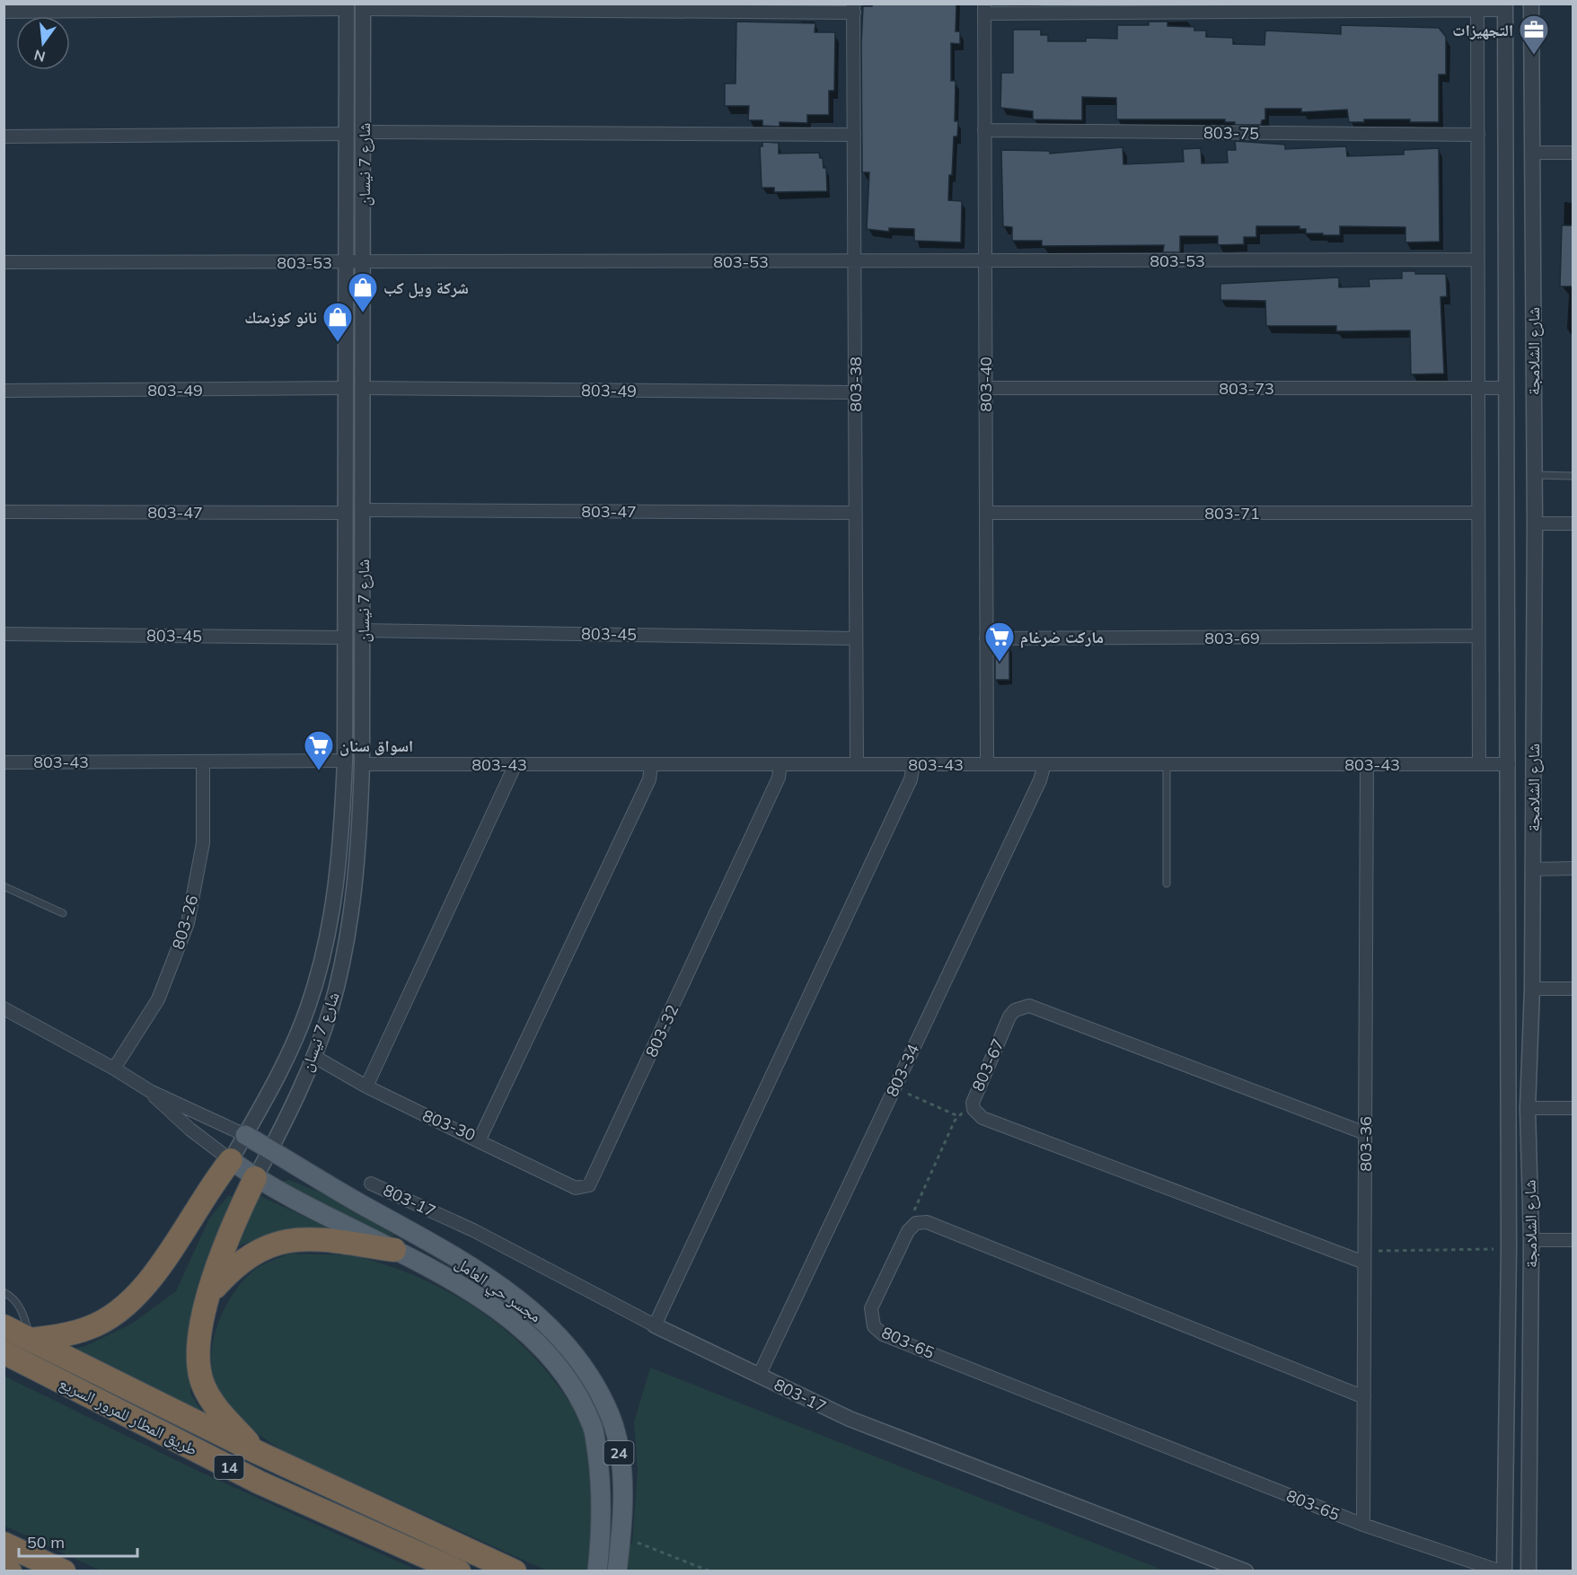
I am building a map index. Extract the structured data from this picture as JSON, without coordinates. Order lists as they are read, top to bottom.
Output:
{
  "streets": {
    "highway": ["طريق المطار للمرور السريع", "14"],
    "main road": ["مجسر حي العامل", "24"],
    "street": [
      "803-75",
      "شارع 7 نيسان",
      "803-53",
      "شارع الشلامجة",
      "803-38",
      "803-40",
      "803-73",
      "803-49",
      "803-47",
      "803-71",
      "803-45",
      "803-69",
      "803-43",
      "803-26",
      "803-32",
      "803-67",
      "803-34",
      "803-30",
      "803-36",
      "803-17",
      "803-65"
    ]
  },
  "crossings": [
    ["803-75", "803-40"],
    ["شارع 7 نيسان", "803-53"],
    ["شارع 7 نيسان", "803-49"],
    ["شارع 7 نيسان", "803-47"],
    ["شارع 7 نيسان", "803-45"],
    ["شارع 7 نيسان", "803-43"],
    ["شارع 7 نيسان", "803-30"],
    ["شارع 7 نيسان", "مجسر حي العامل"],
    ["803-53", "803-38"],
    ["803-53", "803-40"],
    ["شارع الشلامجة", "803-73"],
    ["شارع الشلامجة", "803-43"],
    ["شارع الشلامجة", "803-65"],
    ["803-38", "803-49"],
    ["803-38", "803-47"],
    ["803-38", "803-45"],
    ["803-38", "803-43"],
    ["803-40", "803-73"],
    ["803-40", "803-71"],
    ["803-40", "803-69"],
    ["803-40", "803-43"],
    ["803-43", "803-26"],
    ["803-43", "803-32"],
    ["803-43", "803-34"],
    ["803-43", "803-30"],
    ["803-43", "803-36"],
    ["803-32", "803-30"],
    ["803-67", "803-36"],
    ["803-34", "803-17"],
    ["803-36", "803-65"]
  ],
  "places": {
    "office": ["التجهيزات"],
    "shop": ["شركة ويل كب", "نانو كوزمتك"],
    "supermarket": ["ماركت ضرغام", "اسواق سنان"]
  },
  "scale_bar": "50 m",
  "north": "bottom"
}
